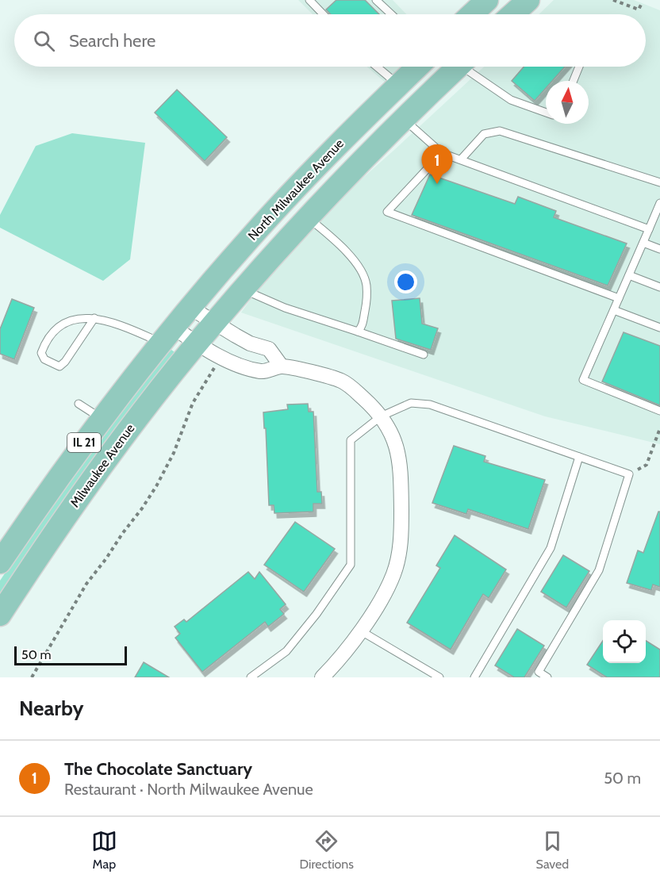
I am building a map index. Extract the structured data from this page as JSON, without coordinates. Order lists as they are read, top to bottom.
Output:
{
  "streets": {
    "main road": ["North Milwaukee Avenue", "IL 21", "Milwaukee Avenue"]
  },
  "crossings": [
    ["North Milwaukee Avenue", "IL 21"],
    ["North Milwaukee Avenue", "Milwaukee Avenue"]
  ],
  "scale_bar": "50 m",
  "north": "top",
  "page": {
    "search": "Search here",
    "pins": "1",
    "scale": "50 m",
    "heading": "Nearby",
    "list": [
      {
        "mark": "1",
        "name": "The Chocolate Sanctuary",
        "note": "Restaurant · North Milwaukee Avenue",
        "value": "50 m"
      }
    ],
    "nav": ["Map", "Directions", "Saved"]
  }
}
